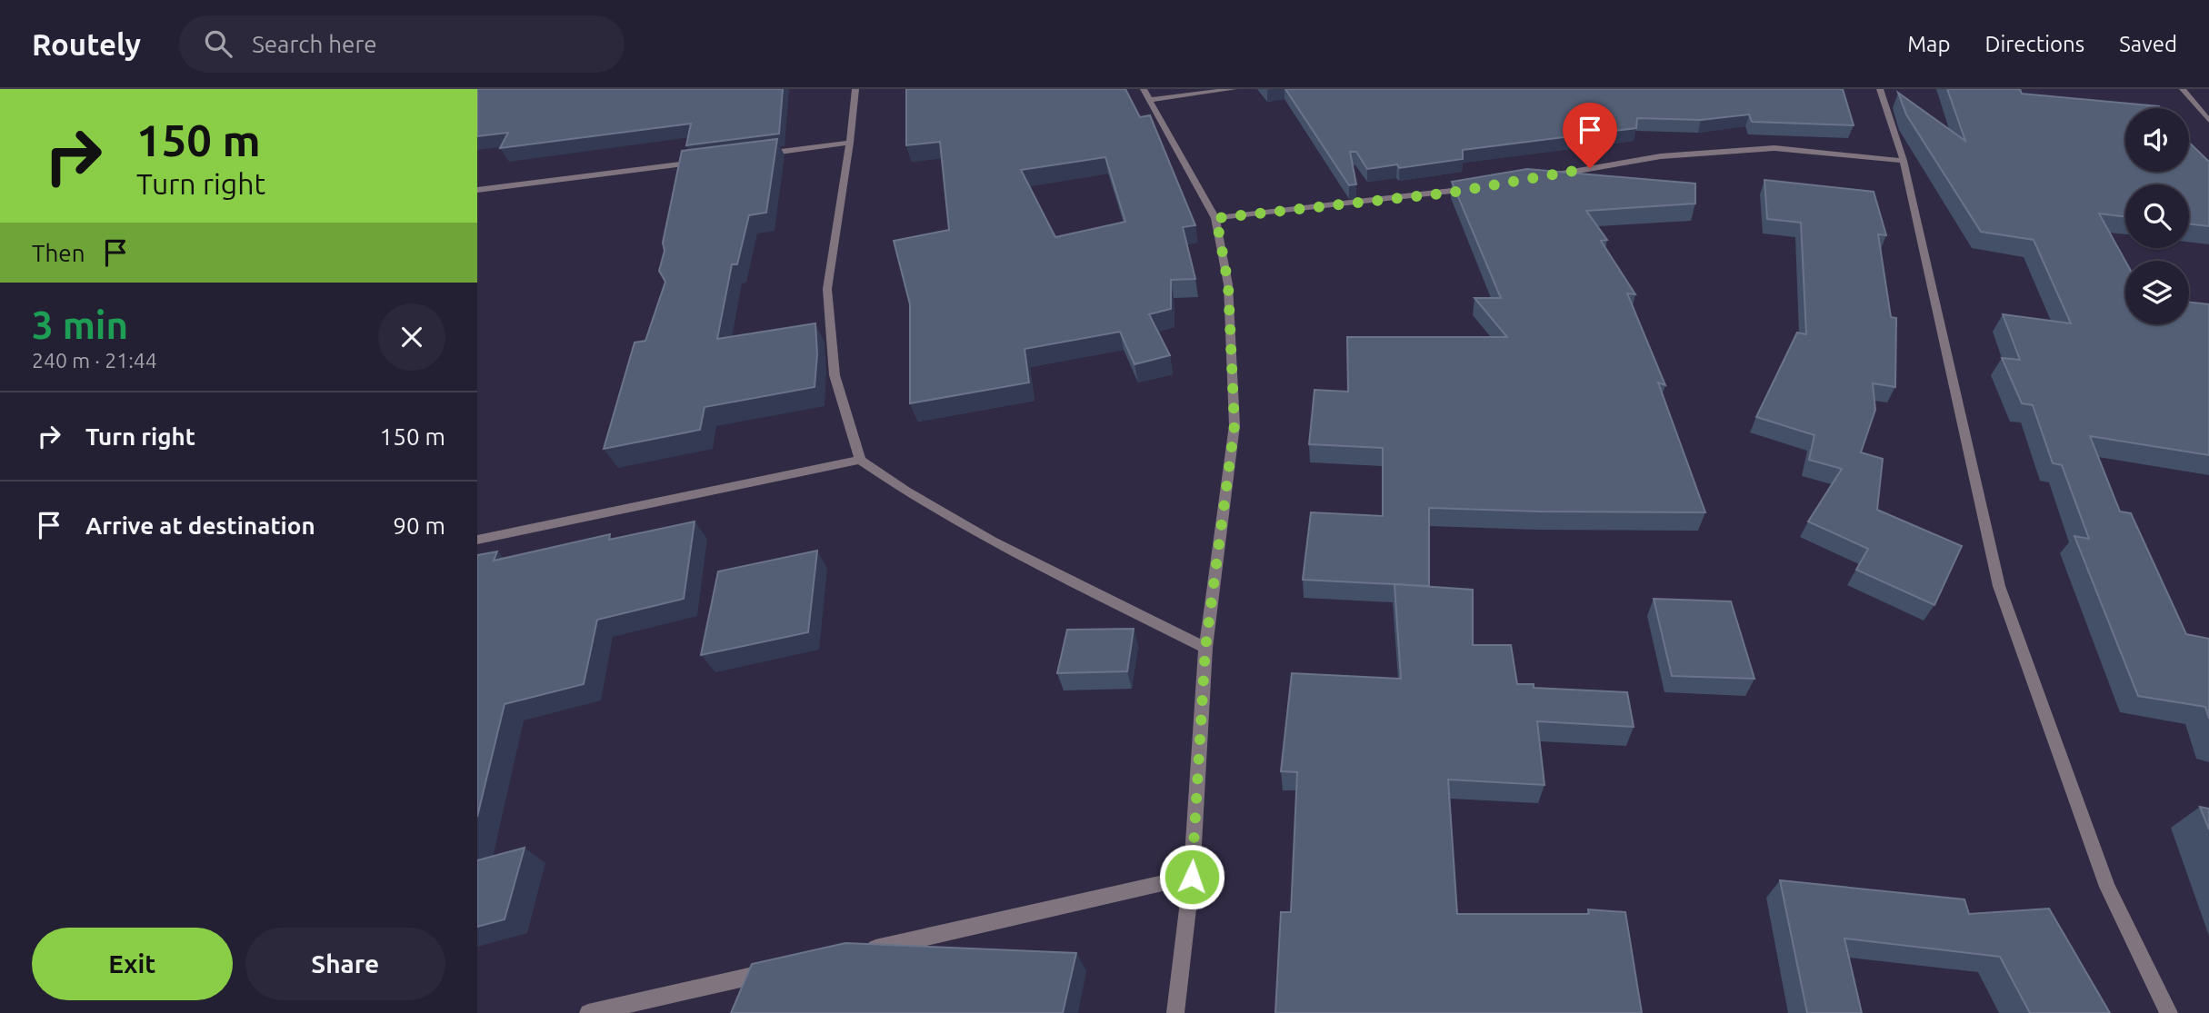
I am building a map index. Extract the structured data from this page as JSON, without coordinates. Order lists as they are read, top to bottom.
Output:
{
  "page": {
    "header": "Routely",
    "search": "Search here",
    "nav": ["Map", "Directions", "Saved"],
    "turn": ["150 m", "Turn right"],
    "then": "Then",
    "heading": ["3 min", "240 m · 21:44"],
    "list": [
      {
        "name": "Turn right",
        "value": "150 m"
      },
      {
        "name": "Arrive at destination",
        "value": "90 m"
      }
    ],
    "buttons": ["Exit", "Share"]
  }
}
